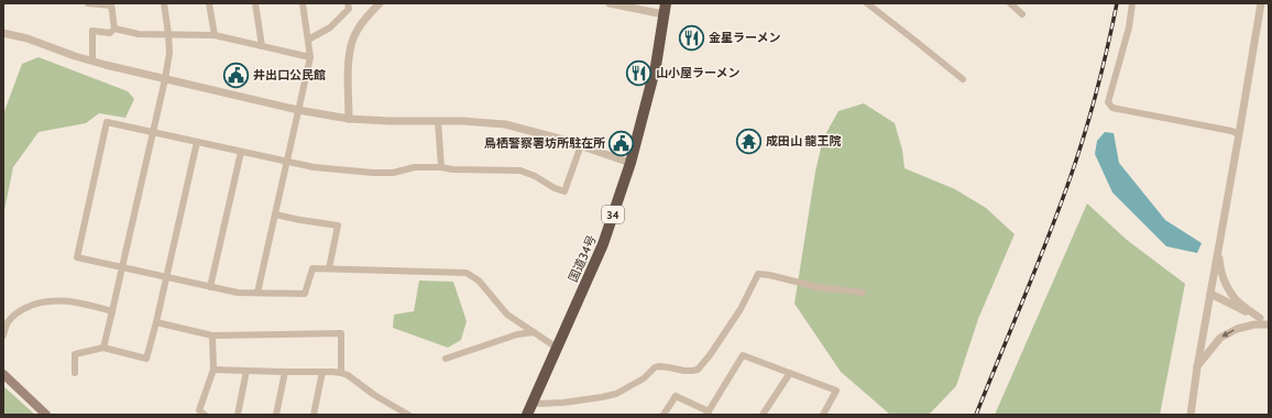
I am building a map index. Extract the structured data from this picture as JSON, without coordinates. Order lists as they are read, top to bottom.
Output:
{
  "streets": {
    "highway": ["34", "国道34号"]
  },
  "places": {
    "restaurant": ["金星ラーメン", "山小屋ラーメン"],
    "public building": ["井出口公民館", "鳥栖警察署坊所駐在所"],
    "temple": ["成田山 龍王院"]
  }
}
